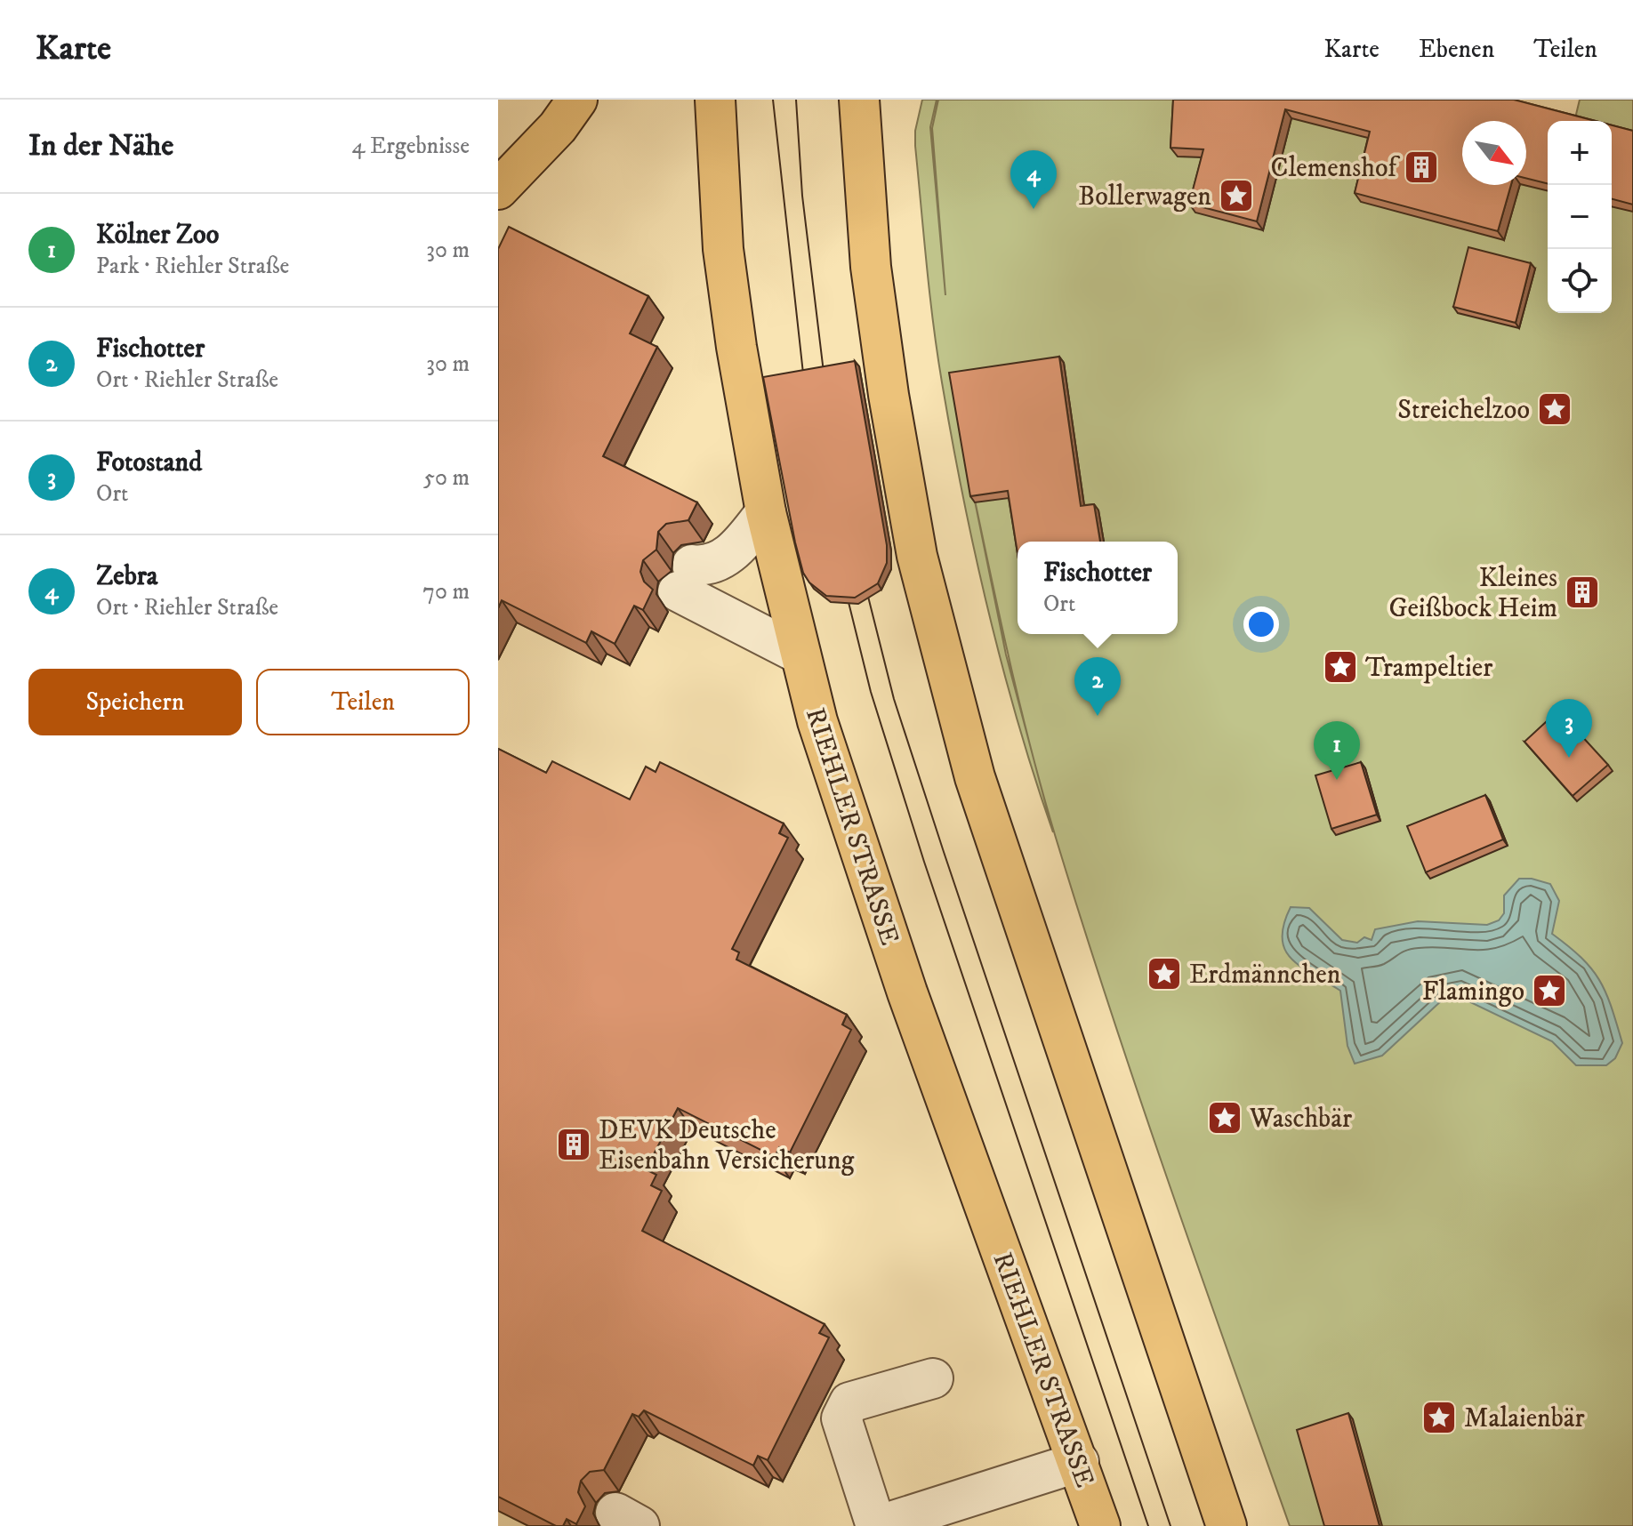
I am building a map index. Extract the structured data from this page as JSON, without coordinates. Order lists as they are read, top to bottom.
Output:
{
  "streets": {
    "main road": ["RIEHLER STRASSE"]
  },
  "places": {
    "building": ["Clemenshof", "Kleines Geißbock Heim", "DEVK Deutsche Eisenbahn Versicherung"],
    "place": [
      "Bollerwagen",
      "Streichelzoo",
      "Trampeltier",
      "Erdmännchen",
      "Flamingo",
      "Waschbär",
      "Malaienbär"
    ]
  },
  "north": "bottom right",
  "page": {
    "header": "Karte",
    "nav": ["Karte", "Ebenen", "Teilen"],
    "heading": ["In der Nähe", "4 Ergebnisse"],
    "map_buttons": ["+", "−"],
    "pins": [
      "4",
      "2",
      "3",
      "1"
    ],
    "list": [
      {
        "mark": "1",
        "name": "Kölner Zoo",
        "note": "Park · Riehler Straße",
        "value": "30 m"
      },
      {
        "mark": "2",
        "name": "Fischotter",
        "note": "Ort · Riehler Straße",
        "value": "30 m"
      },
      {
        "mark": "3",
        "name": "Fotostand",
        "note": "Ort",
        "value": "50 m"
      },
      {
        "mark": "4",
        "name": "Zebra",
        "note": "Ort · Riehler Straße",
        "value": "70 m"
      }
    ],
    "popup": ["Fischotter", "Ort"],
    "buttons": ["Speichern", "Teilen"]
  }
}
